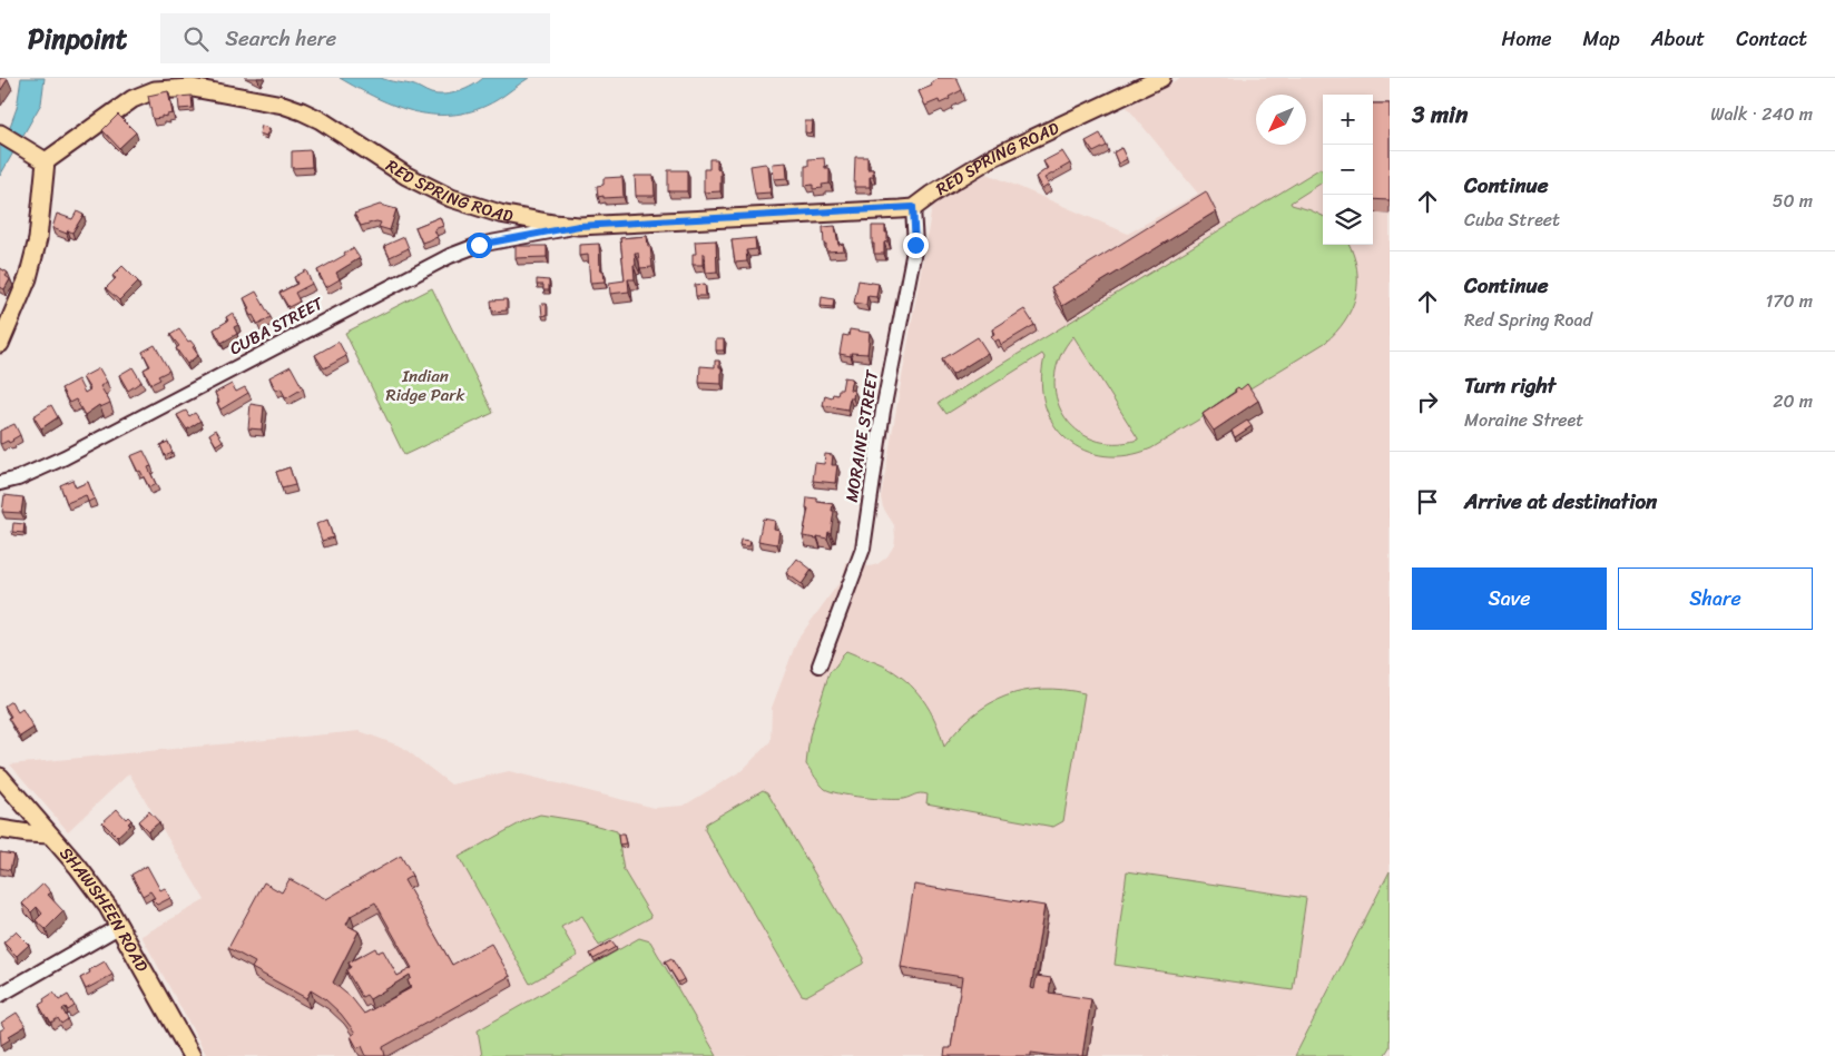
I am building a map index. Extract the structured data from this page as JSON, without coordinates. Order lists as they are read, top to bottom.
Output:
{
  "streets": {
    "main road": ["RED SPRING ROAD", "SHAWSHEEN ROAD"],
    "street": ["CUBA STREET", "MORAINE STREET"]
  },
  "crossings": [
    ["RED SPRING ROAD", "CUBA STREET"],
    ["RED SPRING ROAD", "MORAINE STREET"]
  ],
  "parks": ["Indian Ridge Park"],
  "north": "bottom left",
  "page": {
    "header": "Pinpoint",
    "search": "Search here",
    "nav": [
      "Home",
      "Map",
      "About",
      "Contact"
    ],
    "heading": ["3 min", "Walk · 240 m"],
    "map_buttons": ["+", "−"],
    "list": [
      ["Continue", "Cuba Street", "50 m"],
      ["Continue", "Red Spring Road", "170 m"],
      ["Turn right", "Moraine Street", "20 m"],
      "Arrive at destination"
    ],
    "buttons": ["Save", "Share"]
  }
}
